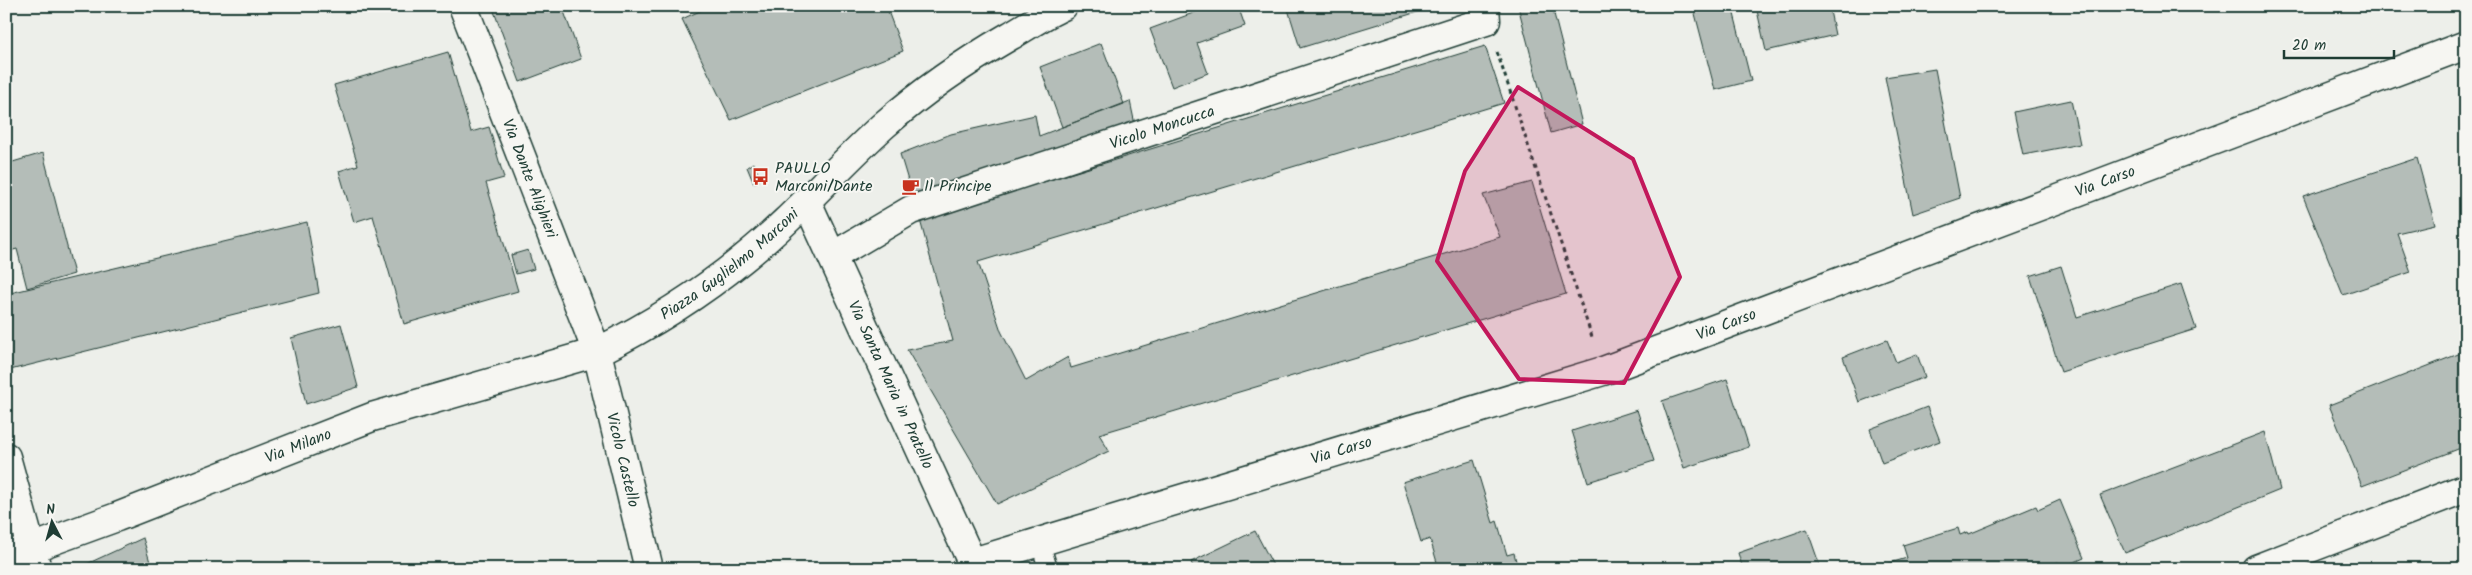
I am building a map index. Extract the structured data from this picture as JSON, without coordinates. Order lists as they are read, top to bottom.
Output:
{
  "streets": {
    "street": [
      "Vicolo Moncucca",
      "Via Dante Alighieri",
      "Via Carso",
      "Piazza Guglielmo Marconi",
      "Via Santa Maria in Pratello",
      "Via Milano",
      "Vicolo Castello"
    ]
  },
  "crossings": [
    ["Vicolo Moncucca", "Via Santa Maria in Pratello"],
    ["Via Dante Alighieri", "Piazza Guglielmo Marconi"],
    ["Via Dante Alighieri", "Via Milano"],
    ["Via Dante Alighieri", "Vicolo Castello"],
    ["Via Carso", "Via Santa Maria in Pratello"],
    ["Piazza Guglielmo Marconi", "Via Santa Maria in Pratello"],
    ["Piazza Guglielmo Marconi", "Via Milano"],
    ["Piazza Guglielmo Marconi", "Vicolo Castello"],
    ["Via Milano", "Vicolo Castello"]
  ],
  "places": {
    "bus stop": ["PAULLO Marconi/Dante"],
    "cafe": ["Il Principe"]
  },
  "scale_bar": "20 m",
  "north": "top"
}
